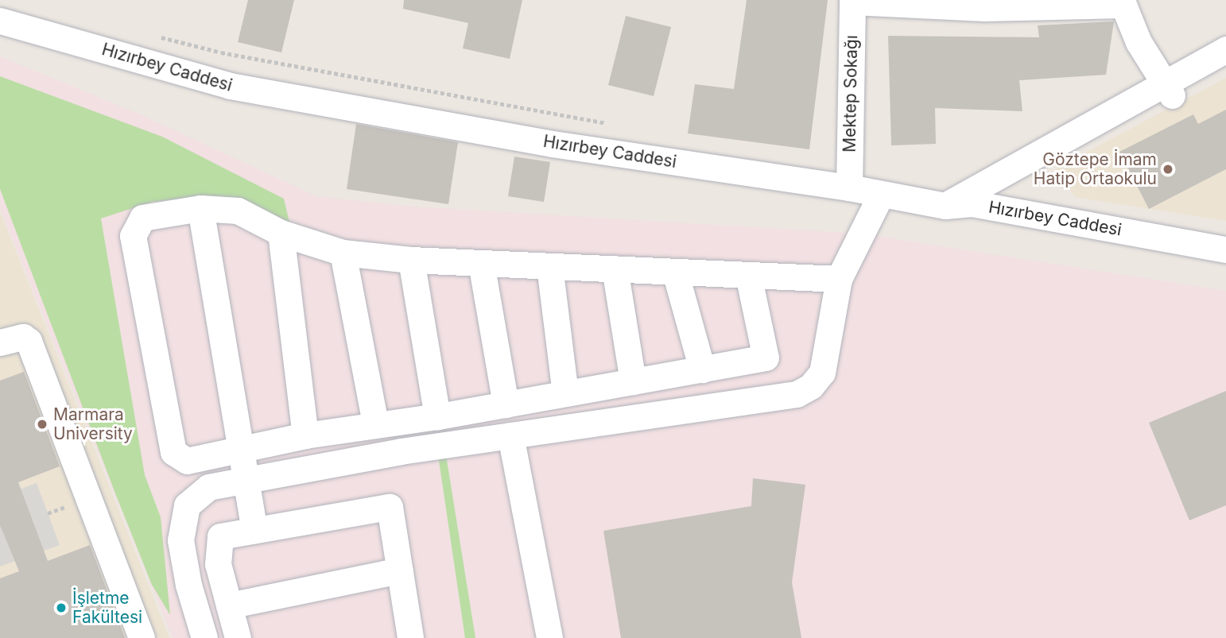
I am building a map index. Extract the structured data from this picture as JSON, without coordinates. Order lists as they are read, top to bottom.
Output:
{
  "streets": {
    "street": ["Hızırbey Caddesi", "Mektep Sokağı"]
  },
  "crossings": [
    ["Hızırbey Caddesi", "Mektep Sokağı"]
  ],
  "places": ["Göztepe İmam Hatip Ortaokulu", "Marmara University", "İşletme Fakültesi"]
}
